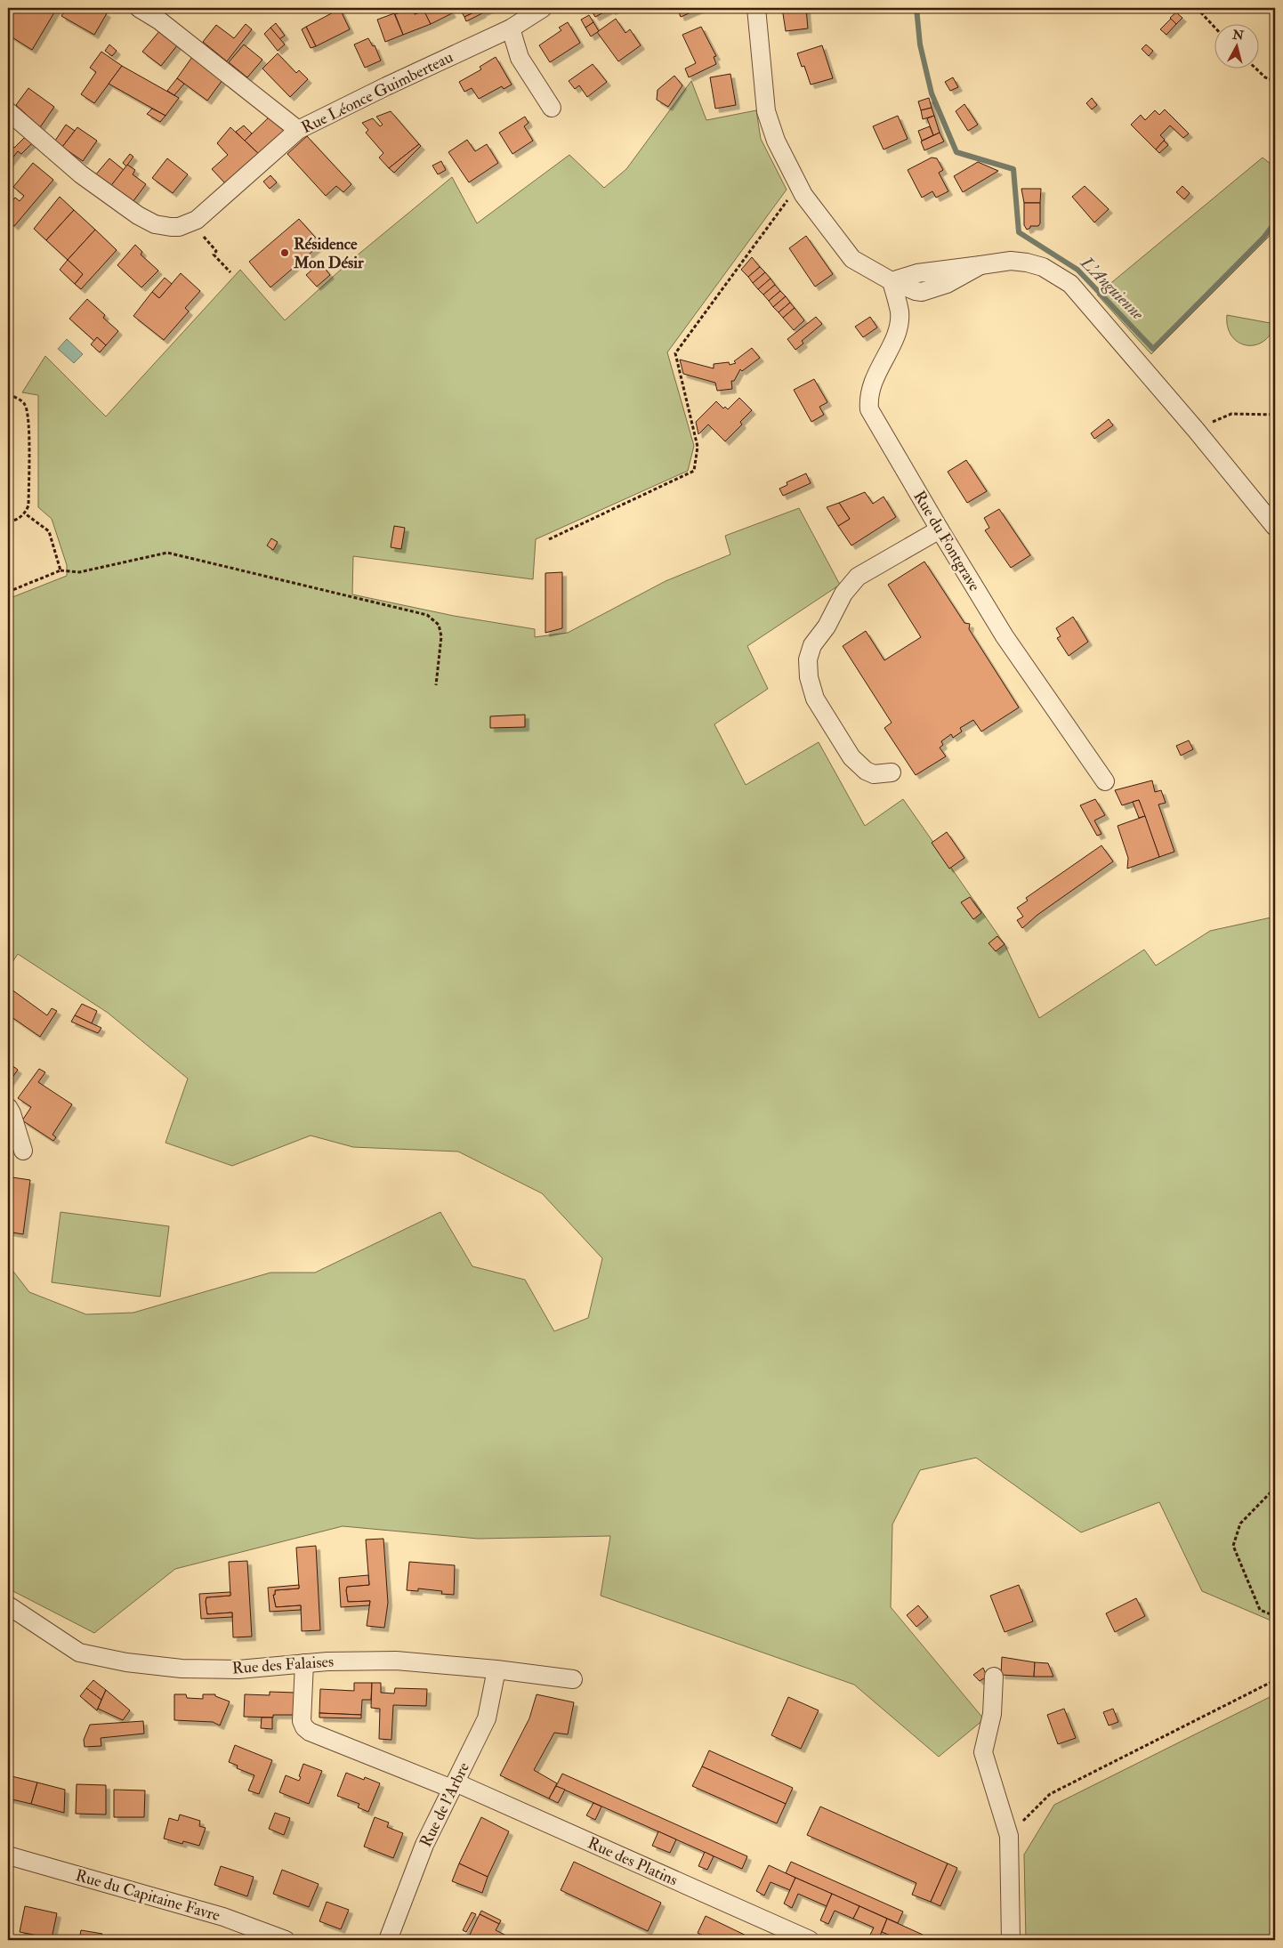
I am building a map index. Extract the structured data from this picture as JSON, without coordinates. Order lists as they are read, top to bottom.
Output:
{
  "streets": {
    "street": [
      "Rue Léonce Guimberteau",
      "Rue du Fontgrave",
      "Rue des Falaises",
      "Rue de l'Arbre",
      "Rue des Platins",
      "Rue du Capitaine Favre"
    ]
  },
  "crossings": [
    ["Rue des Falaises", "Rue de l'Arbre"],
    ["Rue des Falaises", "Rue des Platins"],
    ["Rue de l'Arbre", "Rue des Platins"]
  ],
  "water": ["L'Anguienne"],
  "places": ["Résidence Mon Désir"],
  "north": "top"
}
